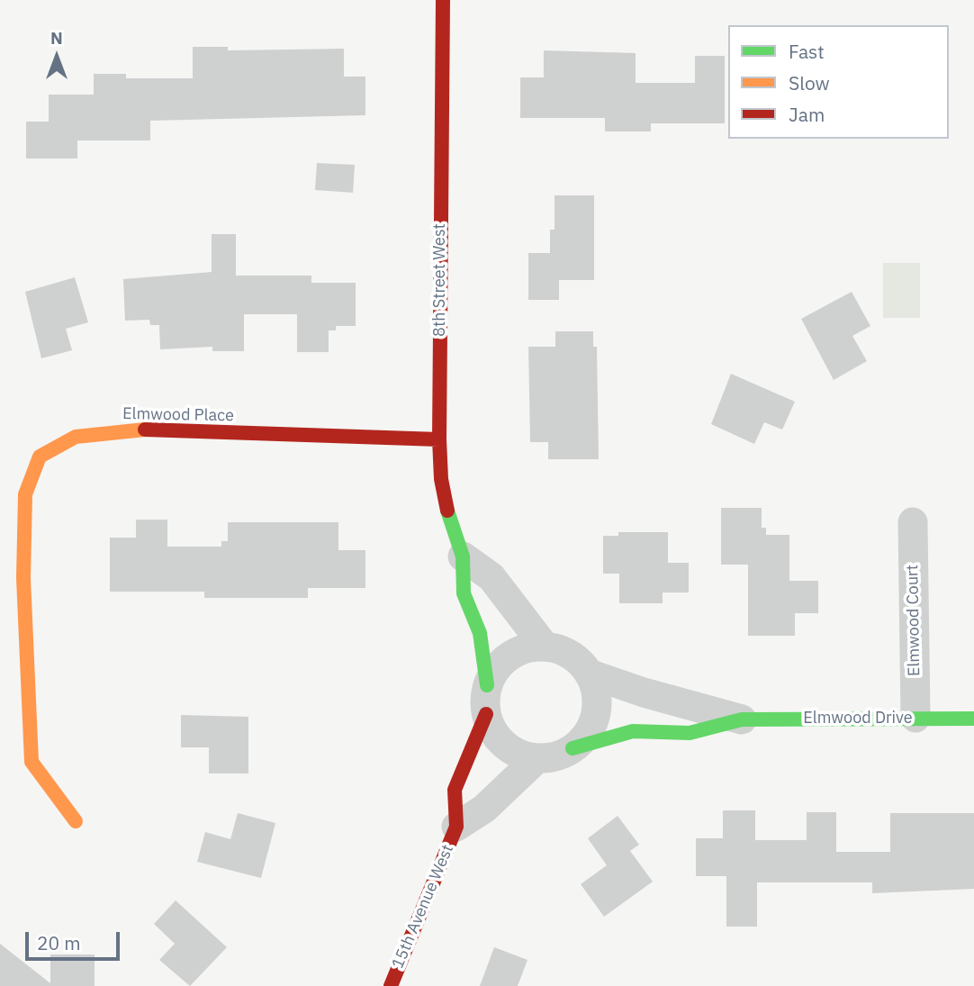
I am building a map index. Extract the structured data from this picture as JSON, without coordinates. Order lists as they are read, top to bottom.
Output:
{
  "streets": {
    "street": [
      "8th Street West",
      "Elmwood Place",
      "Elmwood Court",
      "Elmwood Drive",
      "15th Avenue West"
    ]
  },
  "crossings": [
    ["8th Street West", "Elmwood Place"],
    ["8th Street West", "Elmwood Drive"],
    ["8th Street West", "15th Avenue West"],
    ["Elmwood Court", "Elmwood Drive"],
    ["Elmwood Drive", "15th Avenue West"]
  ],
  "legend": ["Fast", "Slow", "Jam"],
  "scale_bar": "20 m",
  "north": "top"
}
